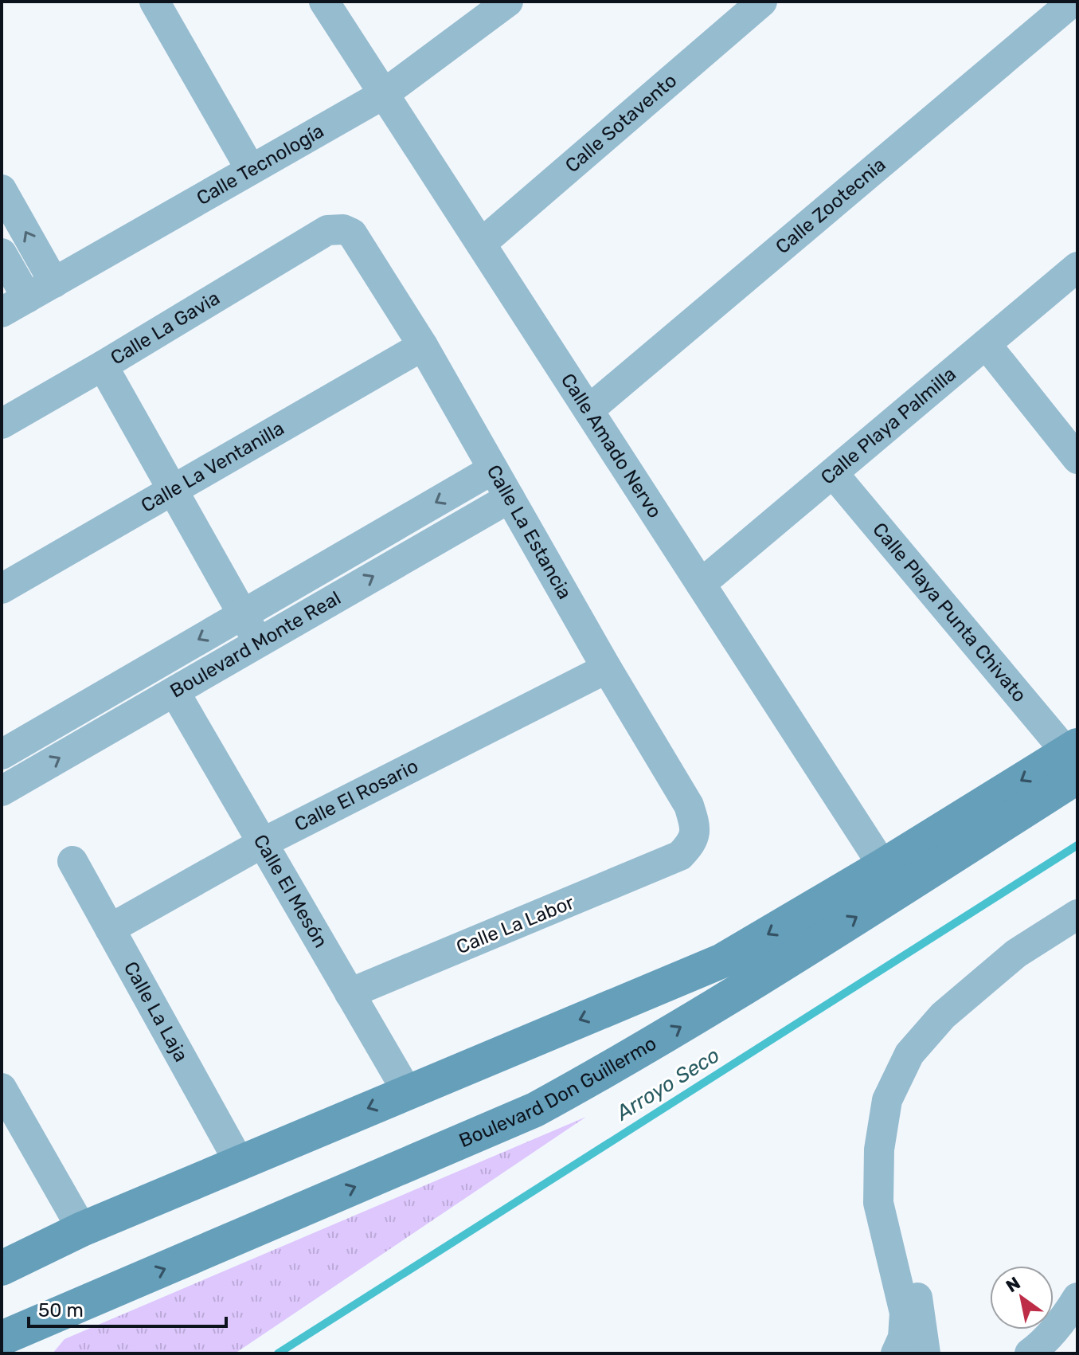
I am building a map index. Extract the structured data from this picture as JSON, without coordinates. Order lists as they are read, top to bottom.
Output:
{
  "streets": {
    "main road": ["Boulevard Don Guillermo"],
    "street": [
      "Calle Sotavento",
      "Calle Tecnología",
      "Calle Zootecnia",
      "Calle La Gavia",
      "Calle Playa Palmilla",
      "Calle Amado Nervo",
      "Calle La Ventanilla",
      "Calle La Estancia",
      "Calle Playa Punta Chivato",
      "Boulevard Monte Real",
      "Calle El Rosario",
      "Calle El Mesón",
      "Calle La Labor",
      "Calle La Laja"
    ]
  },
  "crossings": [
    ["Calle Sotavento", "Calle Amado Nervo"],
    ["Calle Tecnología", "Calle Amado Nervo"],
    ["Calle Zootecnia", "Calle Amado Nervo"],
    ["Calle La Gavia", "Calle La Estancia"],
    ["Calle Playa Palmilla", "Calle Amado Nervo"],
    ["Calle Playa Palmilla", "Calle Playa Punta Chivato"],
    ["Calle Amado Nervo", "Boulevard Don Guillermo"],
    ["Calle La Ventanilla", "Calle La Estancia"],
    ["Calle La Estancia", "Boulevard Monte Real"],
    ["Calle La Estancia", "Calle El Rosario"],
    ["Calle La Estancia", "Calle La Labor"],
    ["Calle Playa Punta Chivato", "Boulevard Don Guillermo"],
    ["Boulevard Monte Real", "Calle El Mesón"],
    ["Calle El Rosario", "Calle El Mesón"],
    ["Calle El Rosario", "Calle La Laja"],
    ["Calle El Mesón", "Calle La Labor"],
    ["Calle El Mesón", "Boulevard Don Guillermo"],
    ["Calle La Laja", "Boulevard Don Guillermo"]
  ],
  "water": ["Arroyo Seco"],
  "scale_bar": "50 m",
  "north": "top left"
}
